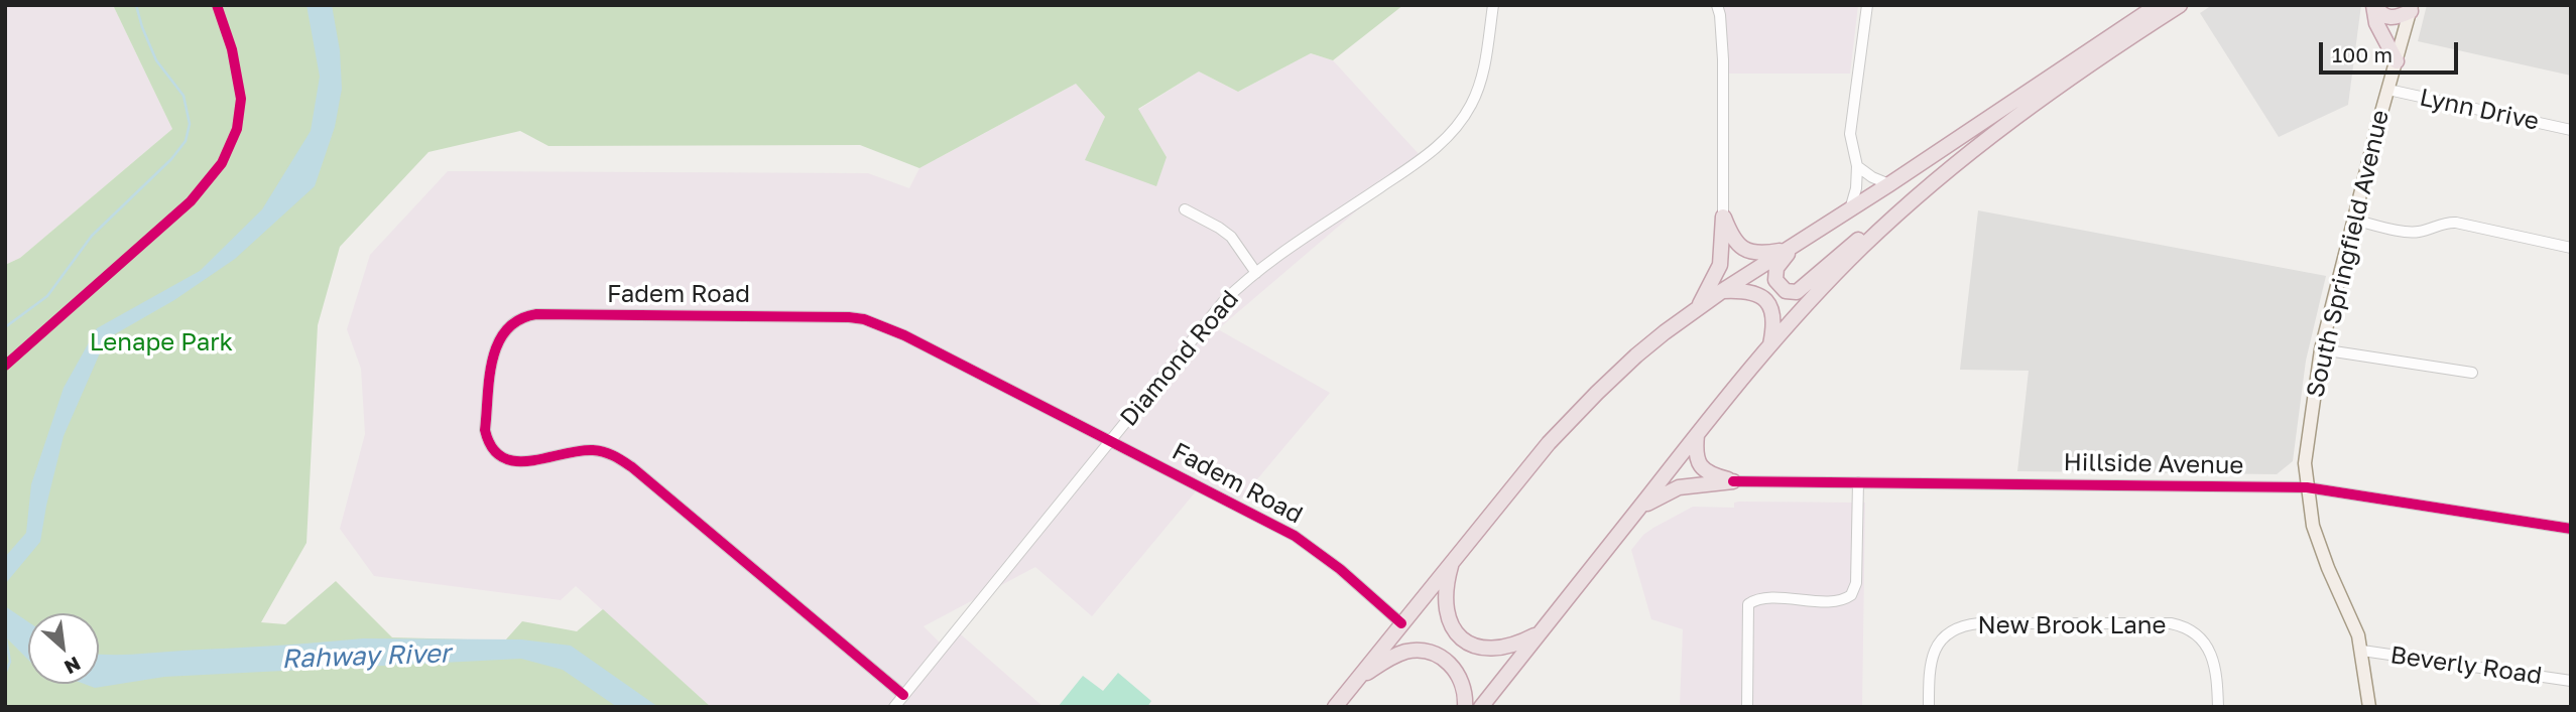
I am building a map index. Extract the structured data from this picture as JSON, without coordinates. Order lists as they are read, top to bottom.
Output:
{
  "streets": {
    "main road": ["South Springfield Avenue"],
    "street": [
      "Lynn Drive",
      "Fadem Road",
      "Diamond Road",
      "Hillside Avenue",
      "New Brook Lane",
      "Beverly Road"
    ]
  },
  "crossings": [
    ["Lynn Drive", "South Springfield Avenue"],
    ["South Springfield Avenue", "Hillside Avenue"],
    ["South Springfield Avenue", "Beverly Road"],
    ["Fadem Road", "Diamond Road"]
  ],
  "water": ["Rahway River"],
  "parks": ["Lenape Park"],
  "scale_bar": "100 m",
  "north": "bottom right"
}
